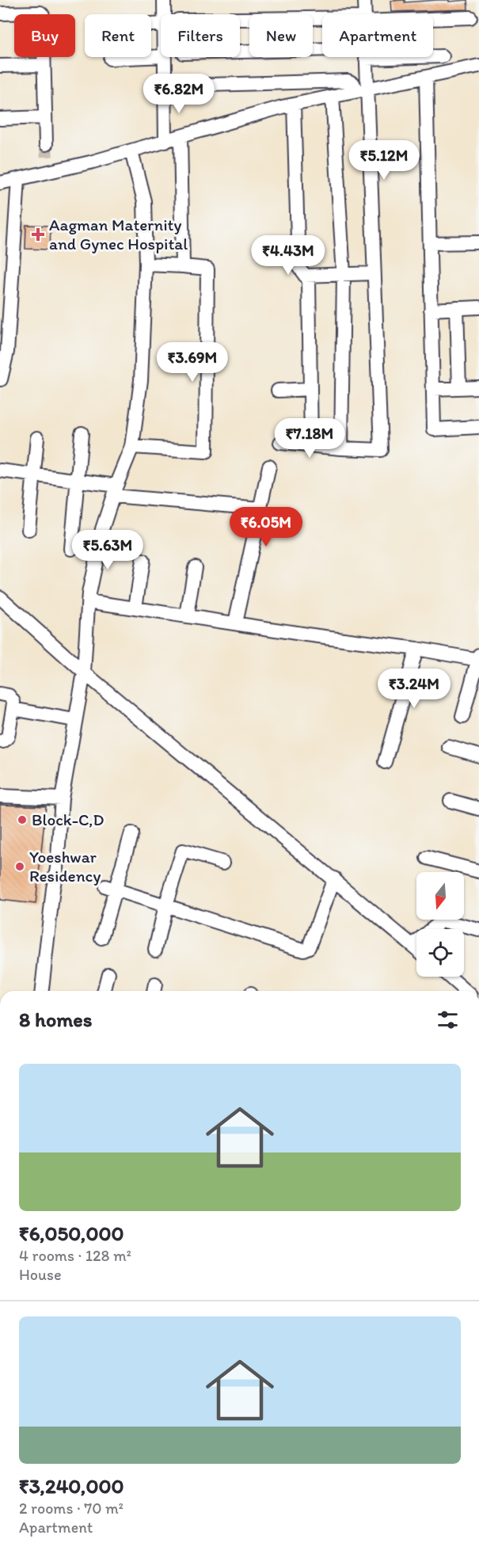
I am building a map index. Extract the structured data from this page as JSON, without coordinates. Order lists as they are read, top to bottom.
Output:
{
  "places": {
    "health": ["Aagman Maternity and Gynec Hospital"],
    "other": ["Block-C,D", "Yoeshwar Residency"]
  },
  "north": "bottom",
  "page": {
    "chip": [
      "Buy",
      "Rent",
      "Filters",
      "New",
      "Apartment"
    ],
    "price": [
      "₹6.82M",
      "₹5.12M",
      "₹4.43M",
      "₹3.69M",
      "₹7.18M",
      "₹6.05M",
      "₹5.63M",
      "₹3.24M"
    ],
    "heading": "8 homes",
    "list": [
      {
        "name": "₹6,050,000",
        "note": "4 rooms · 128 m² · House"
      },
      {
        "name": "₹3,240,000",
        "note": "2 rooms · 70 m² · Apartment"
      }
    ]
  }
}
